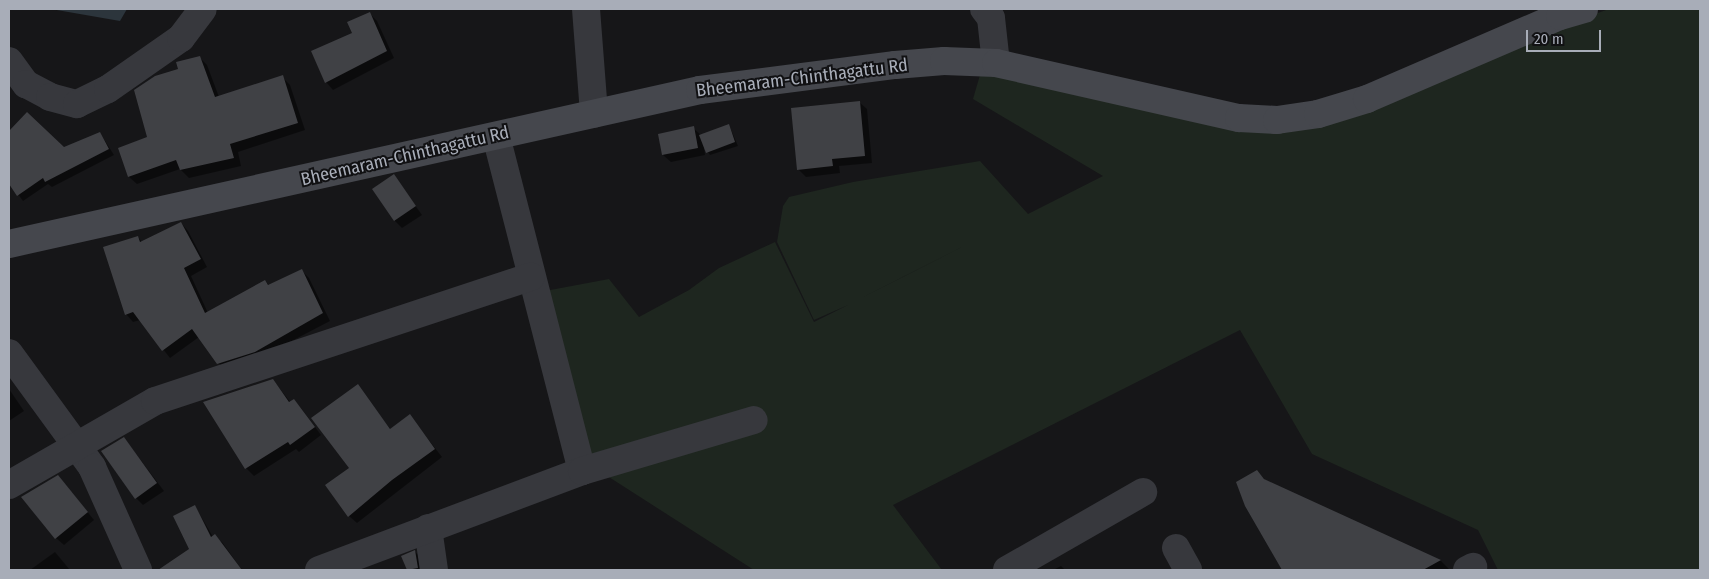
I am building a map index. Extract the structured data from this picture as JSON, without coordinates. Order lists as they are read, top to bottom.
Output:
{
  "streets": {
    "street": ["Bheemaram-Chinthagattu Rd"]
  },
  "scale_bar": "20 m"
}
